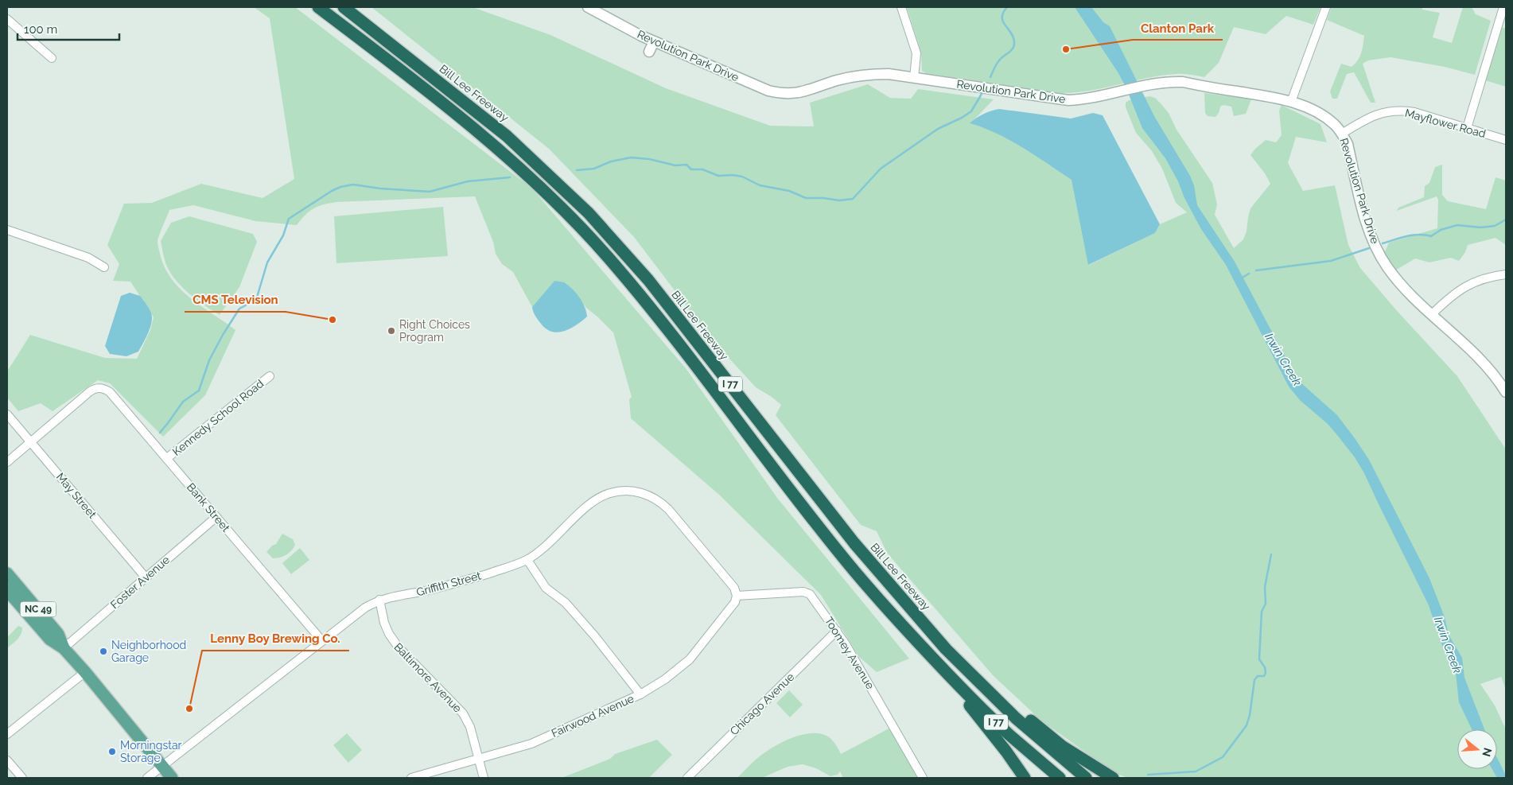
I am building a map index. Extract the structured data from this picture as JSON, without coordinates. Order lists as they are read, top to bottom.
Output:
{
  "streets": {
    "highway": ["Bill Lee Freeway", "I 77"],
    "main road": ["NC 49"],
    "street": [
      "Revolution Park Drive",
      "Mayflower Road",
      "Kennedy School Road",
      "May Street",
      "Bank Street",
      "Foster Avenue",
      "Griffith Street",
      "Toomey Avenue",
      "Baltimore Avenue",
      "Chicago Avenue",
      "Fairwood Avenue"
    ]
  },
  "crossings": [
    ["Revolution Park Drive", "Mayflower Road"],
    ["Kennedy School Road", "Bank Street"],
    ["May Street", "Bank Street"],
    ["May Street", "Foster Avenue"],
    ["Bank Street", "Foster Avenue"],
    ["Bank Street", "Griffith Street"],
    ["Foster Avenue", "NC 49"],
    ["Griffith Street", "NC 49"],
    ["Griffith Street", "Toomey Avenue"],
    ["Griffith Street", "Baltimore Avenue"],
    ["Griffith Street", "Fairwood Avenue"],
    ["Toomey Avenue", "Chicago Avenue"],
    ["Toomey Avenue", "Fairwood Avenue"],
    ["Baltimore Avenue", "Fairwood Avenue"]
  ],
  "water": ["Irwin Creek"],
  "places": [
    "Clanton Park",
    "CMS Television",
    "Right Choices Program",
    "Neighborhood Garage",
    "Lenny Boy Brewing Co.",
    "Morningstar Storage"
  ],
  "scale_bar": "100 m",
  "north": "right"
}
